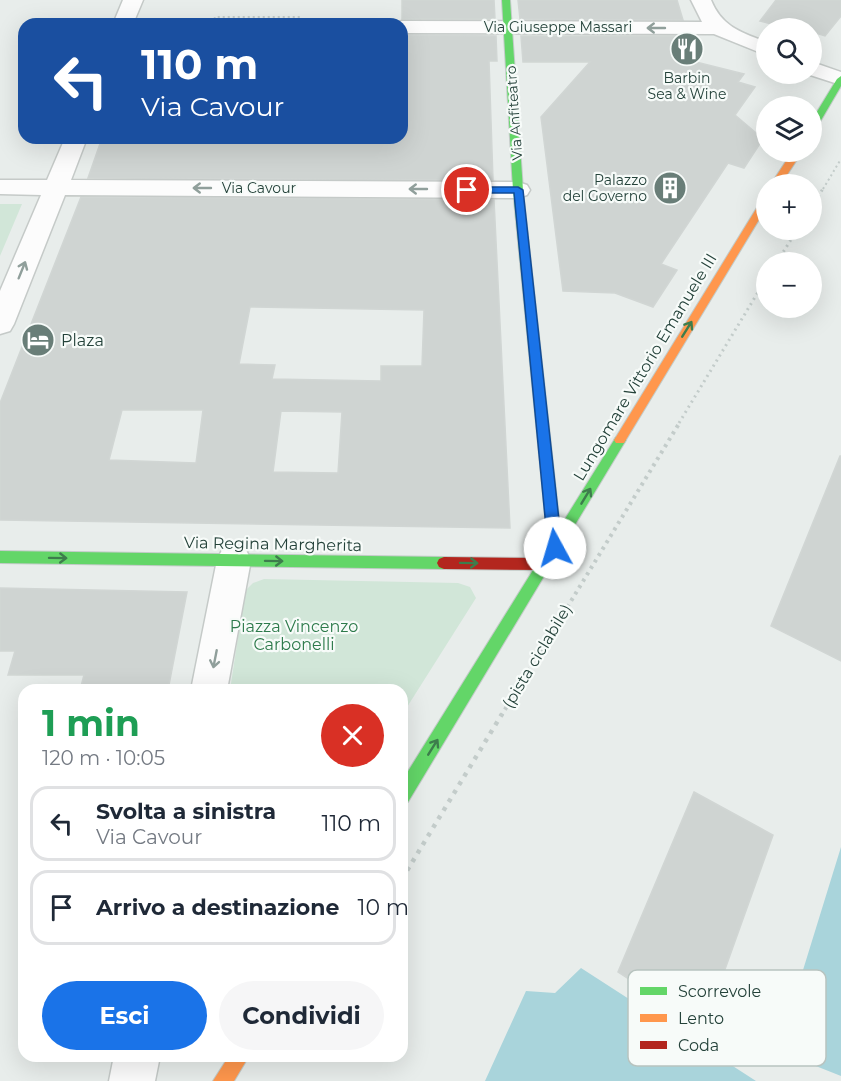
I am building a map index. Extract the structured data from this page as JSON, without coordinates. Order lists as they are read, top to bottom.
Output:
{
  "streets": {
    "street": [
      "Via Giuseppe Massari",
      "Via Anfiteatro",
      "Via Cavour",
      "Lungomare Vittorio Emanuele III",
      "Via Regina Margherita"
    ],
    "path": ["(pista ciclabile)"]
  },
  "crossings": [
    ["Via Giuseppe Massari", "Via Anfiteatro"],
    ["Via Anfiteatro", "Via Cavour"],
    ["Via Anfiteatro", "Lungomare Vittorio Emanuele III"],
    ["Lungomare Vittorio Emanuele III", "Via Regina Margherita"]
  ],
  "one_way": [
    "Via Giuseppe Massari",
    "Via Cavour",
    "Lungomare Vittorio Emanuele III",
    "Via Regina Margherita"
  ],
  "parks": ["Piazza Vincenzo Carbonelli"],
  "places": {
    "restaurant": ["Barbin Sea & Wine"],
    "building": ["Palazzo del Governo"],
    "hotel": ["Plaza"]
  },
  "legend": ["Scorrevole", "Lento", "Coda"],
  "page": {
    "map_buttons": ["+", "−"],
    "turn": ["110 m", "Via Cavour"],
    "heading": ["1 min", "120 m · 10:05"],
    "list": [
      {
        "name": "Svolta a sinistra",
        "note": "Via Cavour",
        "value": "110 m"
      },
      {
        "name": "Arrivo a destinazione",
        "value": "10 m"
      }
    ],
    "buttons": ["Esci", "Condividi"]
  }
}
